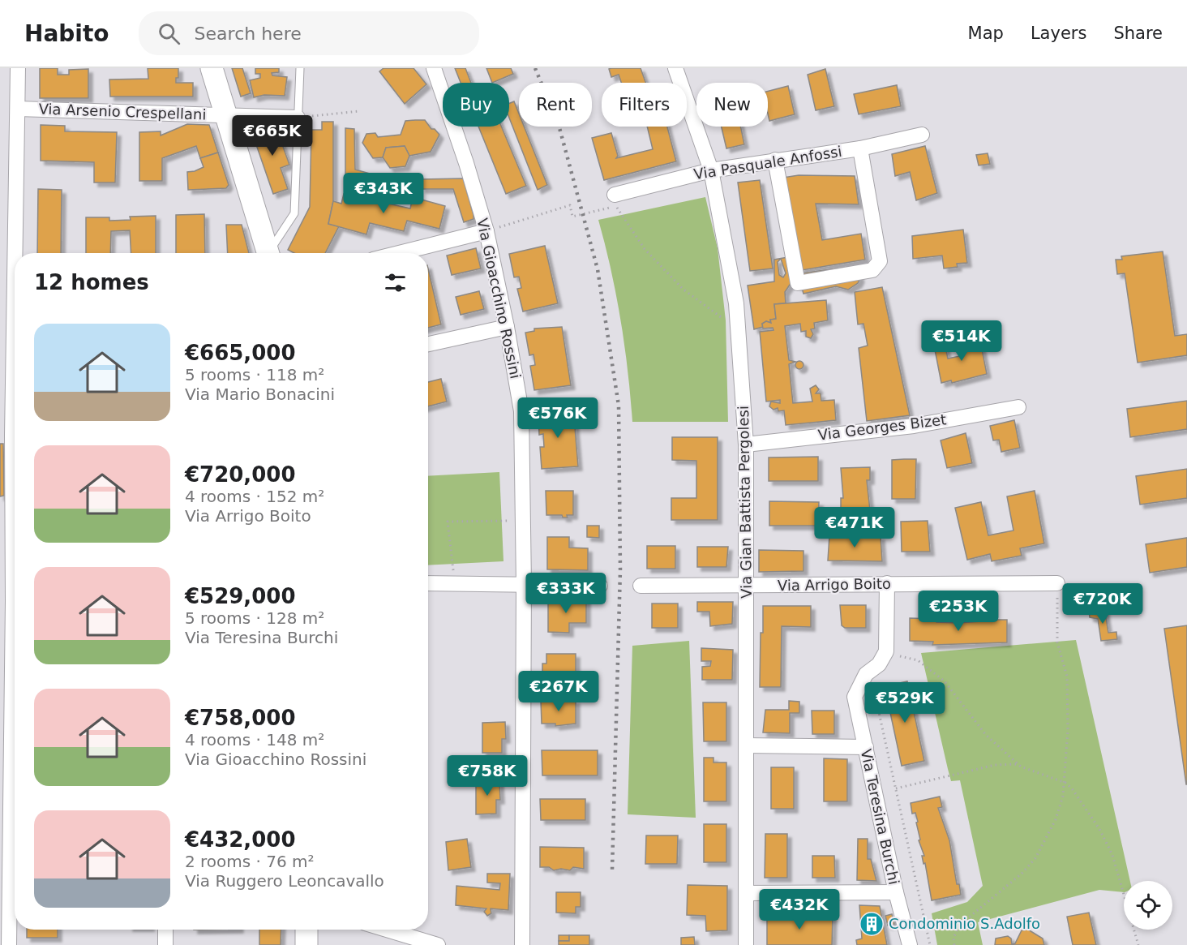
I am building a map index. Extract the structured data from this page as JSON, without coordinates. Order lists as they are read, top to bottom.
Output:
{
  "streets": {
    "street": [
      "Via Arsenio Crespellani",
      "Via Pasquale Anfossi",
      "Via Gioacchino Rossini",
      "Via Georges Bizet",
      "Via Gian Battista Pergolesi",
      "Via Arrigo Boito",
      "Via Teresina Burchi"
    ]
  },
  "crossings": [
    ["Via Pasquale Anfossi", "Via Gian Battista Pergolesi"],
    ["Via Georges Bizet", "Via Gian Battista Pergolesi"],
    ["Via Gian Battista Pergolesi", "Via Arrigo Boito"],
    ["Via Arrigo Boito", "Via Teresina Burchi"]
  ],
  "places": {
    "building": ["Condominio S.Adolfo"]
  },
  "page": {
    "header": "Habito",
    "search": "Search here",
    "nav": ["Map", "Layers", "Share"],
    "chip": [
      "Buy",
      "Rent",
      "Filters",
      "New"
    ],
    "price": [
      "€665K",
      "€343K",
      "€514K",
      "€576K",
      "€471K",
      "€333K",
      "€720K",
      "€253K",
      "€267K",
      "€529K",
      "€758K",
      "€432K"
    ],
    "heading": "12 homes",
    "list": [
      {
        "name": "€665,000",
        "note": "5 rooms · 118 m² · Via Mario Bonacini"
      },
      {
        "name": "€720,000",
        "note": "4 rooms · 152 m² · Via Arrigo Boito"
      },
      {
        "name": "€529,000",
        "note": "5 rooms · 128 m² · Via Teresina Burchi"
      },
      {
        "name": "€758,000",
        "note": "4 rooms · 148 m² · Via Gioacchino Rossini"
      },
      {
        "name": "€432,000",
        "note": "2 rooms · 76 m² · Via Ruggero Leoncavallo"
      }
    ]
  }
}
